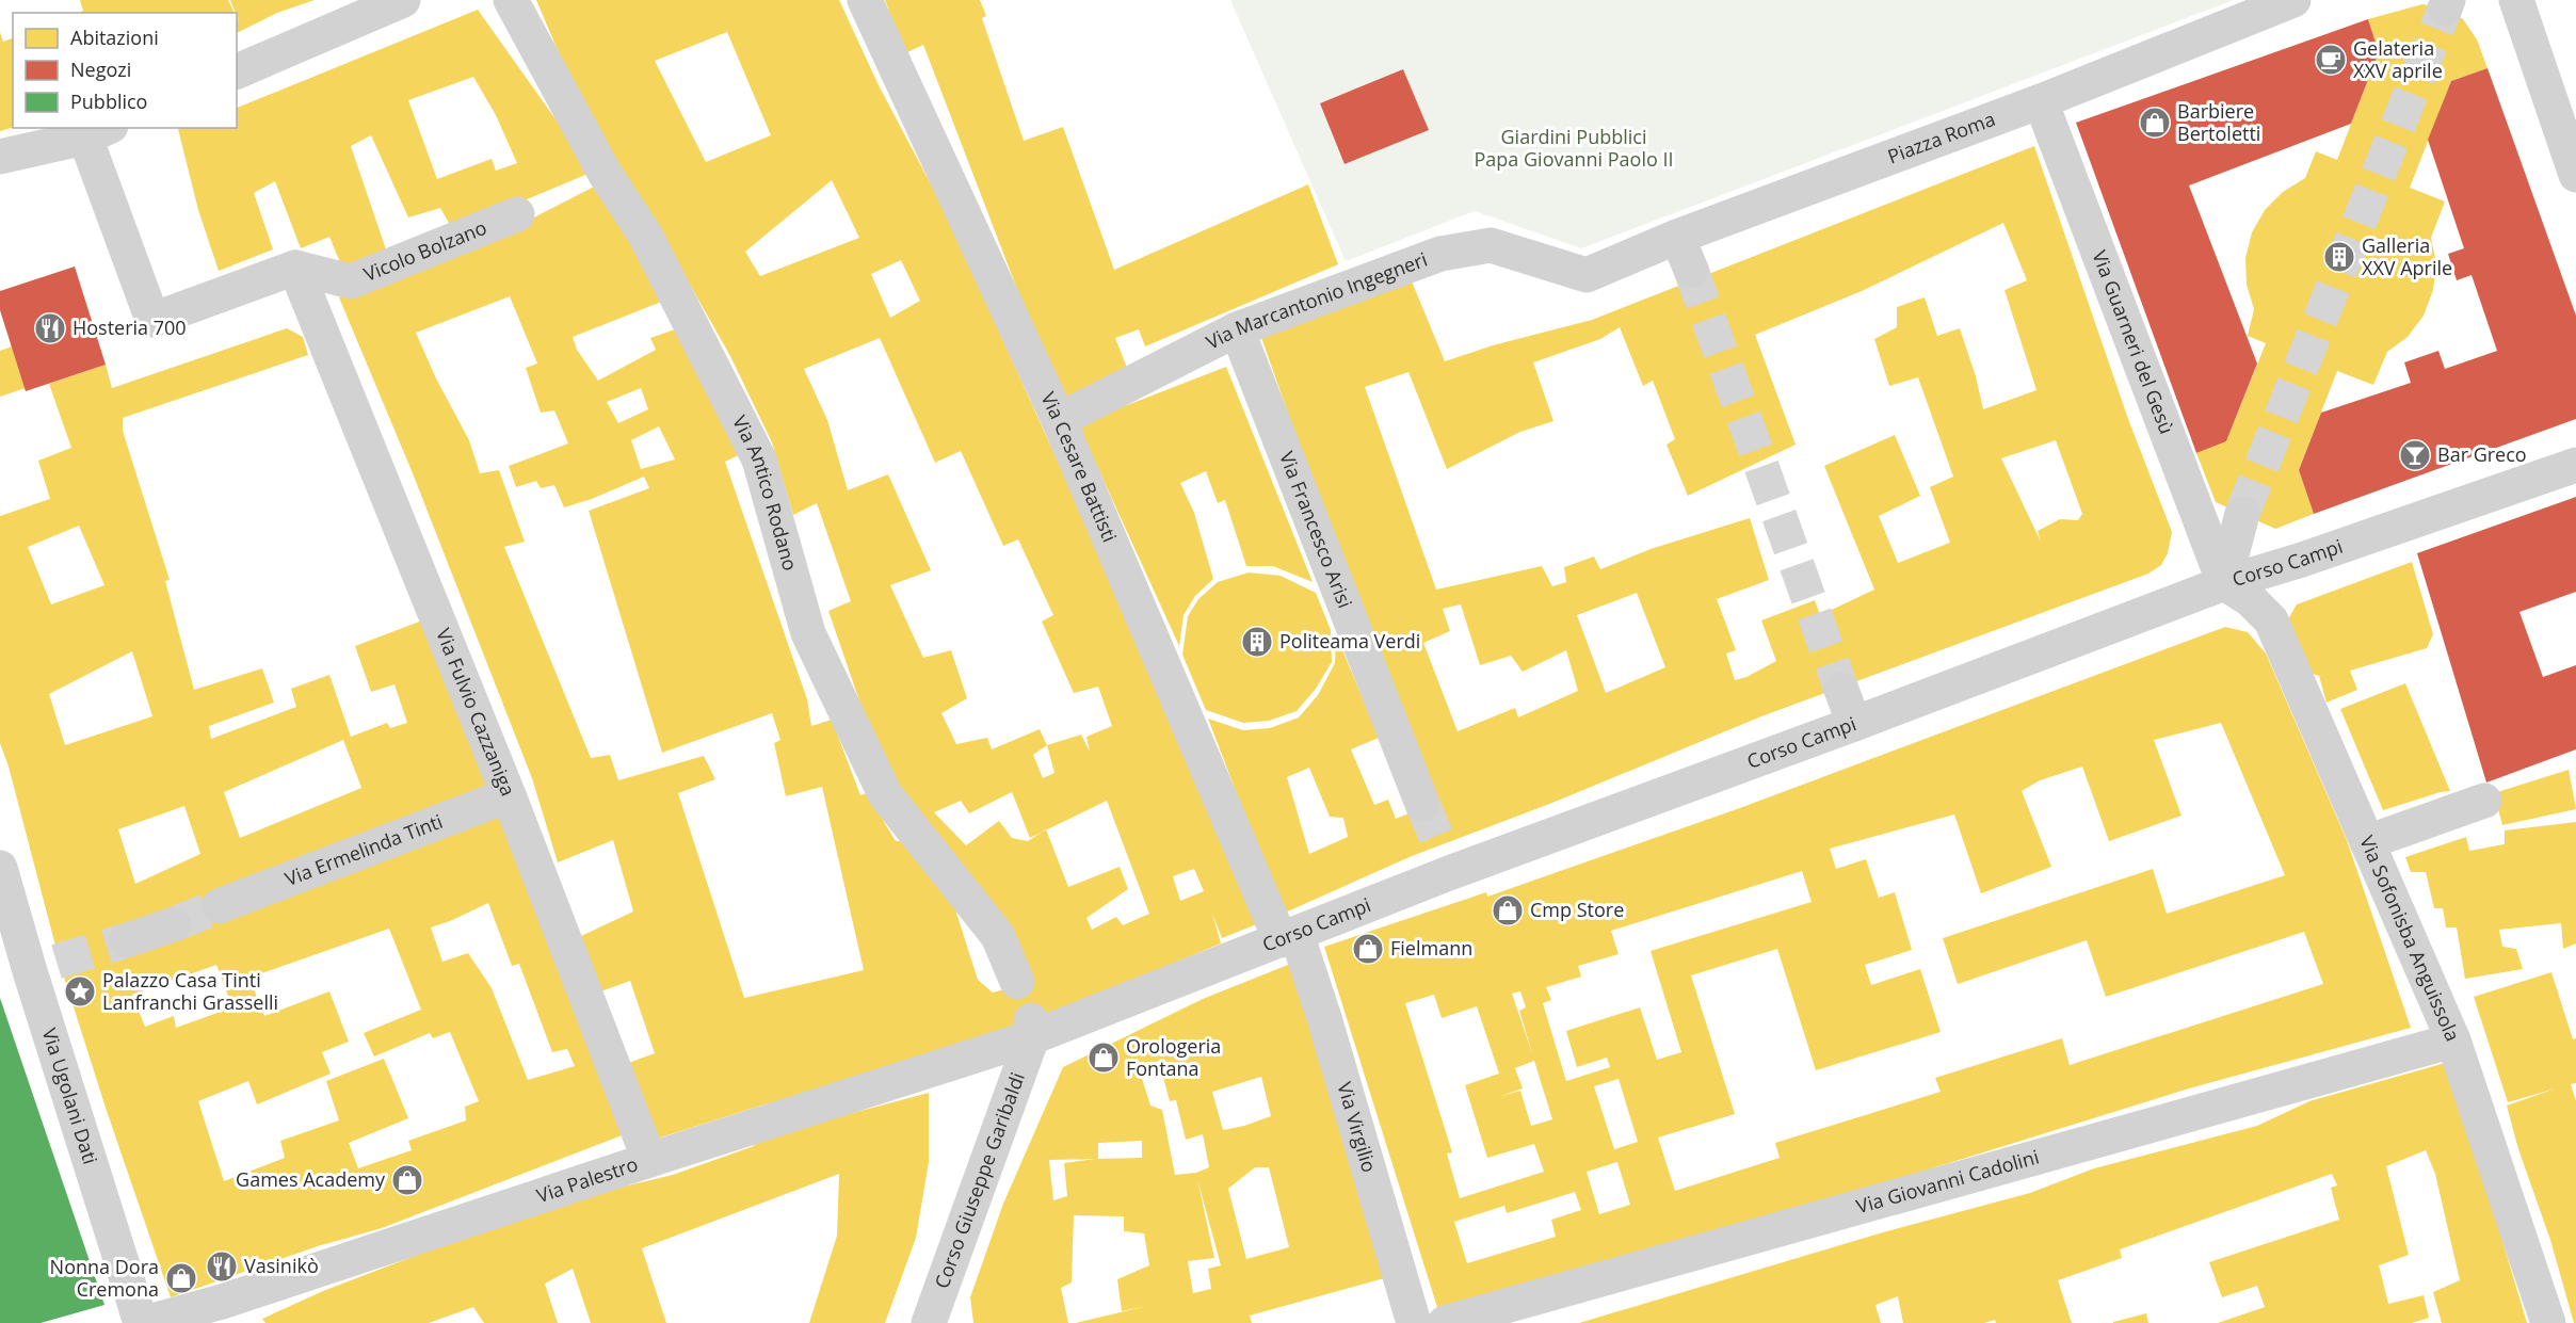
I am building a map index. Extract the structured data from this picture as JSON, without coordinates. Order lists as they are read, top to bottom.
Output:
{
  "streets": {
    "street": [
      "Piazza Roma",
      "Vicolo Bolzano",
      "Via Marcantonio Ingegneri",
      "Via Guarneri del Gesù",
      "Via Cesare Battisti",
      "Via Antico Rodano",
      "Via Francesco Arisi",
      "Corso Campi",
      "Via Fulvio Cazzaniga",
      "Via Ermelinda Tinti",
      "Via Sofonisba Anguissola",
      "Via Ugolani Dati",
      "Via Virgilio",
      "Via Palestro",
      "Corso Giuseppe Garibaldi",
      "Via Giovanni Cadolini"
    ]
  },
  "crossings": [
    ["Piazza Roma", "Via Marcantonio Ingegneri"],
    ["Piazza Roma", "Via Guarneri del Gesù"],
    ["Vicolo Bolzano", "Via Fulvio Cazzaniga"],
    ["Via Marcantonio Ingegneri", "Via Cesare Battisti"],
    ["Via Marcantonio Ingegneri", "Via Francesco Arisi"],
    ["Via Guarneri del Gesù", "Corso Campi"],
    ["Via Guarneri del Gesù", "Via Sofonisba Anguissola"],
    ["Via Cesare Battisti", "Corso Campi"],
    ["Via Cesare Battisti", "Via Virgilio"],
    ["Corso Campi", "Via Sofonisba Anguissola"],
    ["Corso Campi", "Via Virgilio"],
    ["Corso Campi", "Via Palestro"],
    ["Corso Campi", "Corso Giuseppe Garibaldi"],
    ["Via Fulvio Cazzaniga", "Via Ermelinda Tinti"],
    ["Via Fulvio Cazzaniga", "Via Palestro"],
    ["Via Sofonisba Anguissola", "Via Giovanni Cadolini"],
    ["Via Ugolani Dati", "Via Palestro"],
    ["Via Palestro", "Corso Giuseppe Garibaldi"]
  ],
  "parks": ["Giardini Pubblici Papa Giovanni Paolo II"],
  "places": {
    "cafe": ["Gelateria XXV aprile"],
    "shop": [
      "Barbiere Bertoletti",
      "Cmp Store",
      "Fielmann",
      "Orologeria Fontana",
      "Games Academy",
      "Nonna Dora Cremona"
    ],
    "building": ["Galleria XXV Aprile", "Politeama Verdi"],
    "restaurant": ["Hosteria 700", "Vasinikò"],
    "bar": ["Bar Greco"],
    "place": ["Palazzo Casa Tinti Lanfranchi Grasselli"]
  },
  "legend": ["Abitazioni", "Negozi", "Pubblico"]
}
